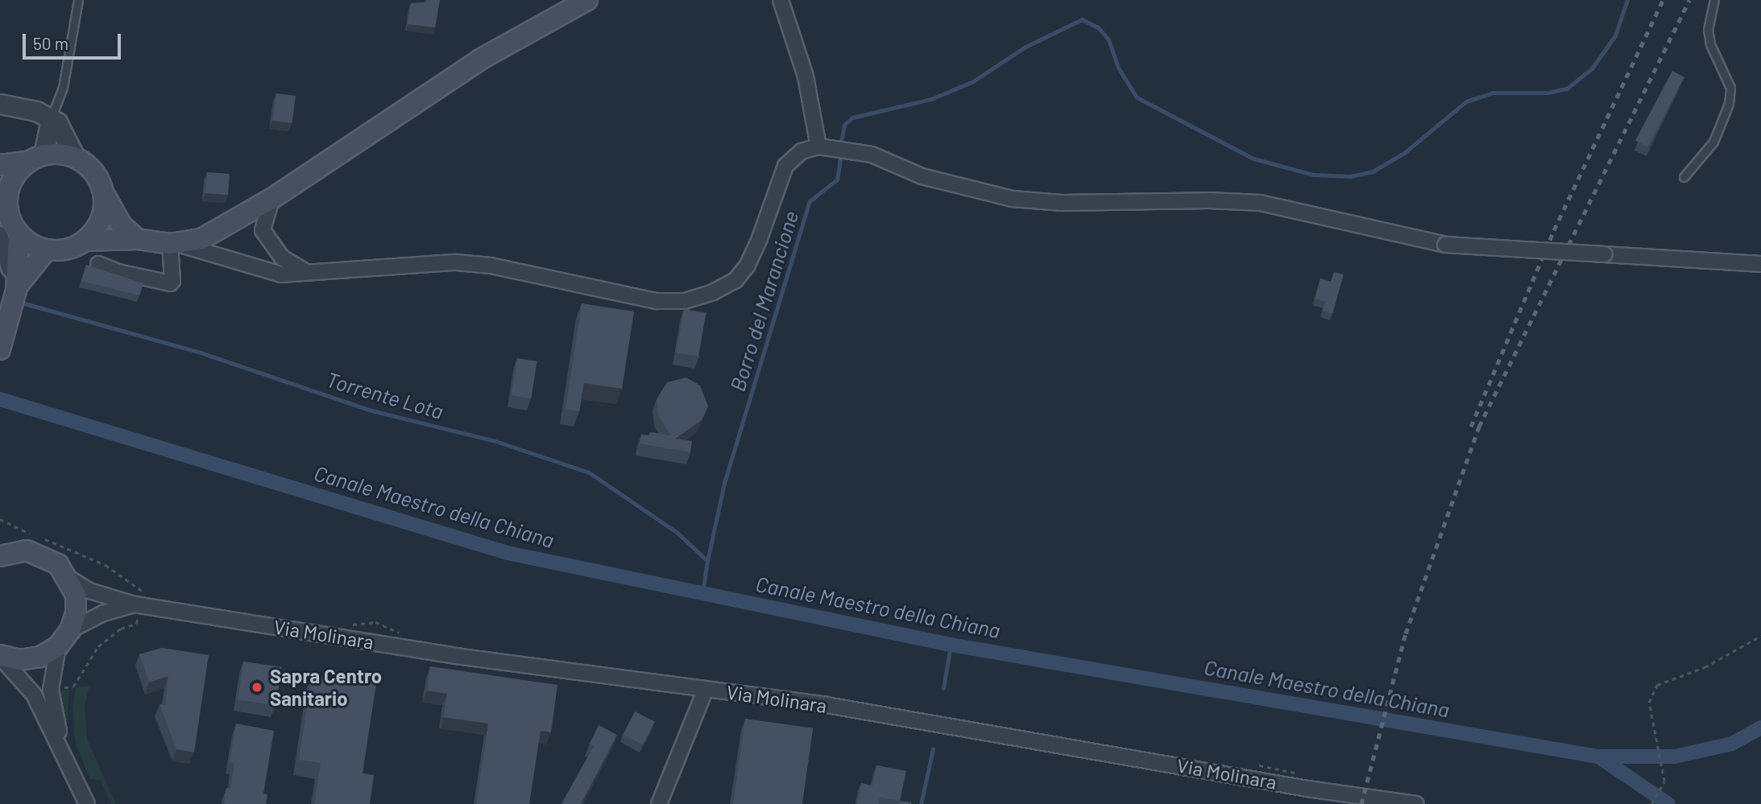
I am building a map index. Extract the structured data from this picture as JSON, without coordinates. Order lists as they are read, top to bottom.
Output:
{
  "streets": {
    "street": ["Via Molinara"]
  },
  "water": ["Borro del Marancione", "Torrente Lota", "Canale Maestro della Chiana"],
  "places": ["Sapra Centro Sanitario"],
  "scale_bar": "50 m"
}
